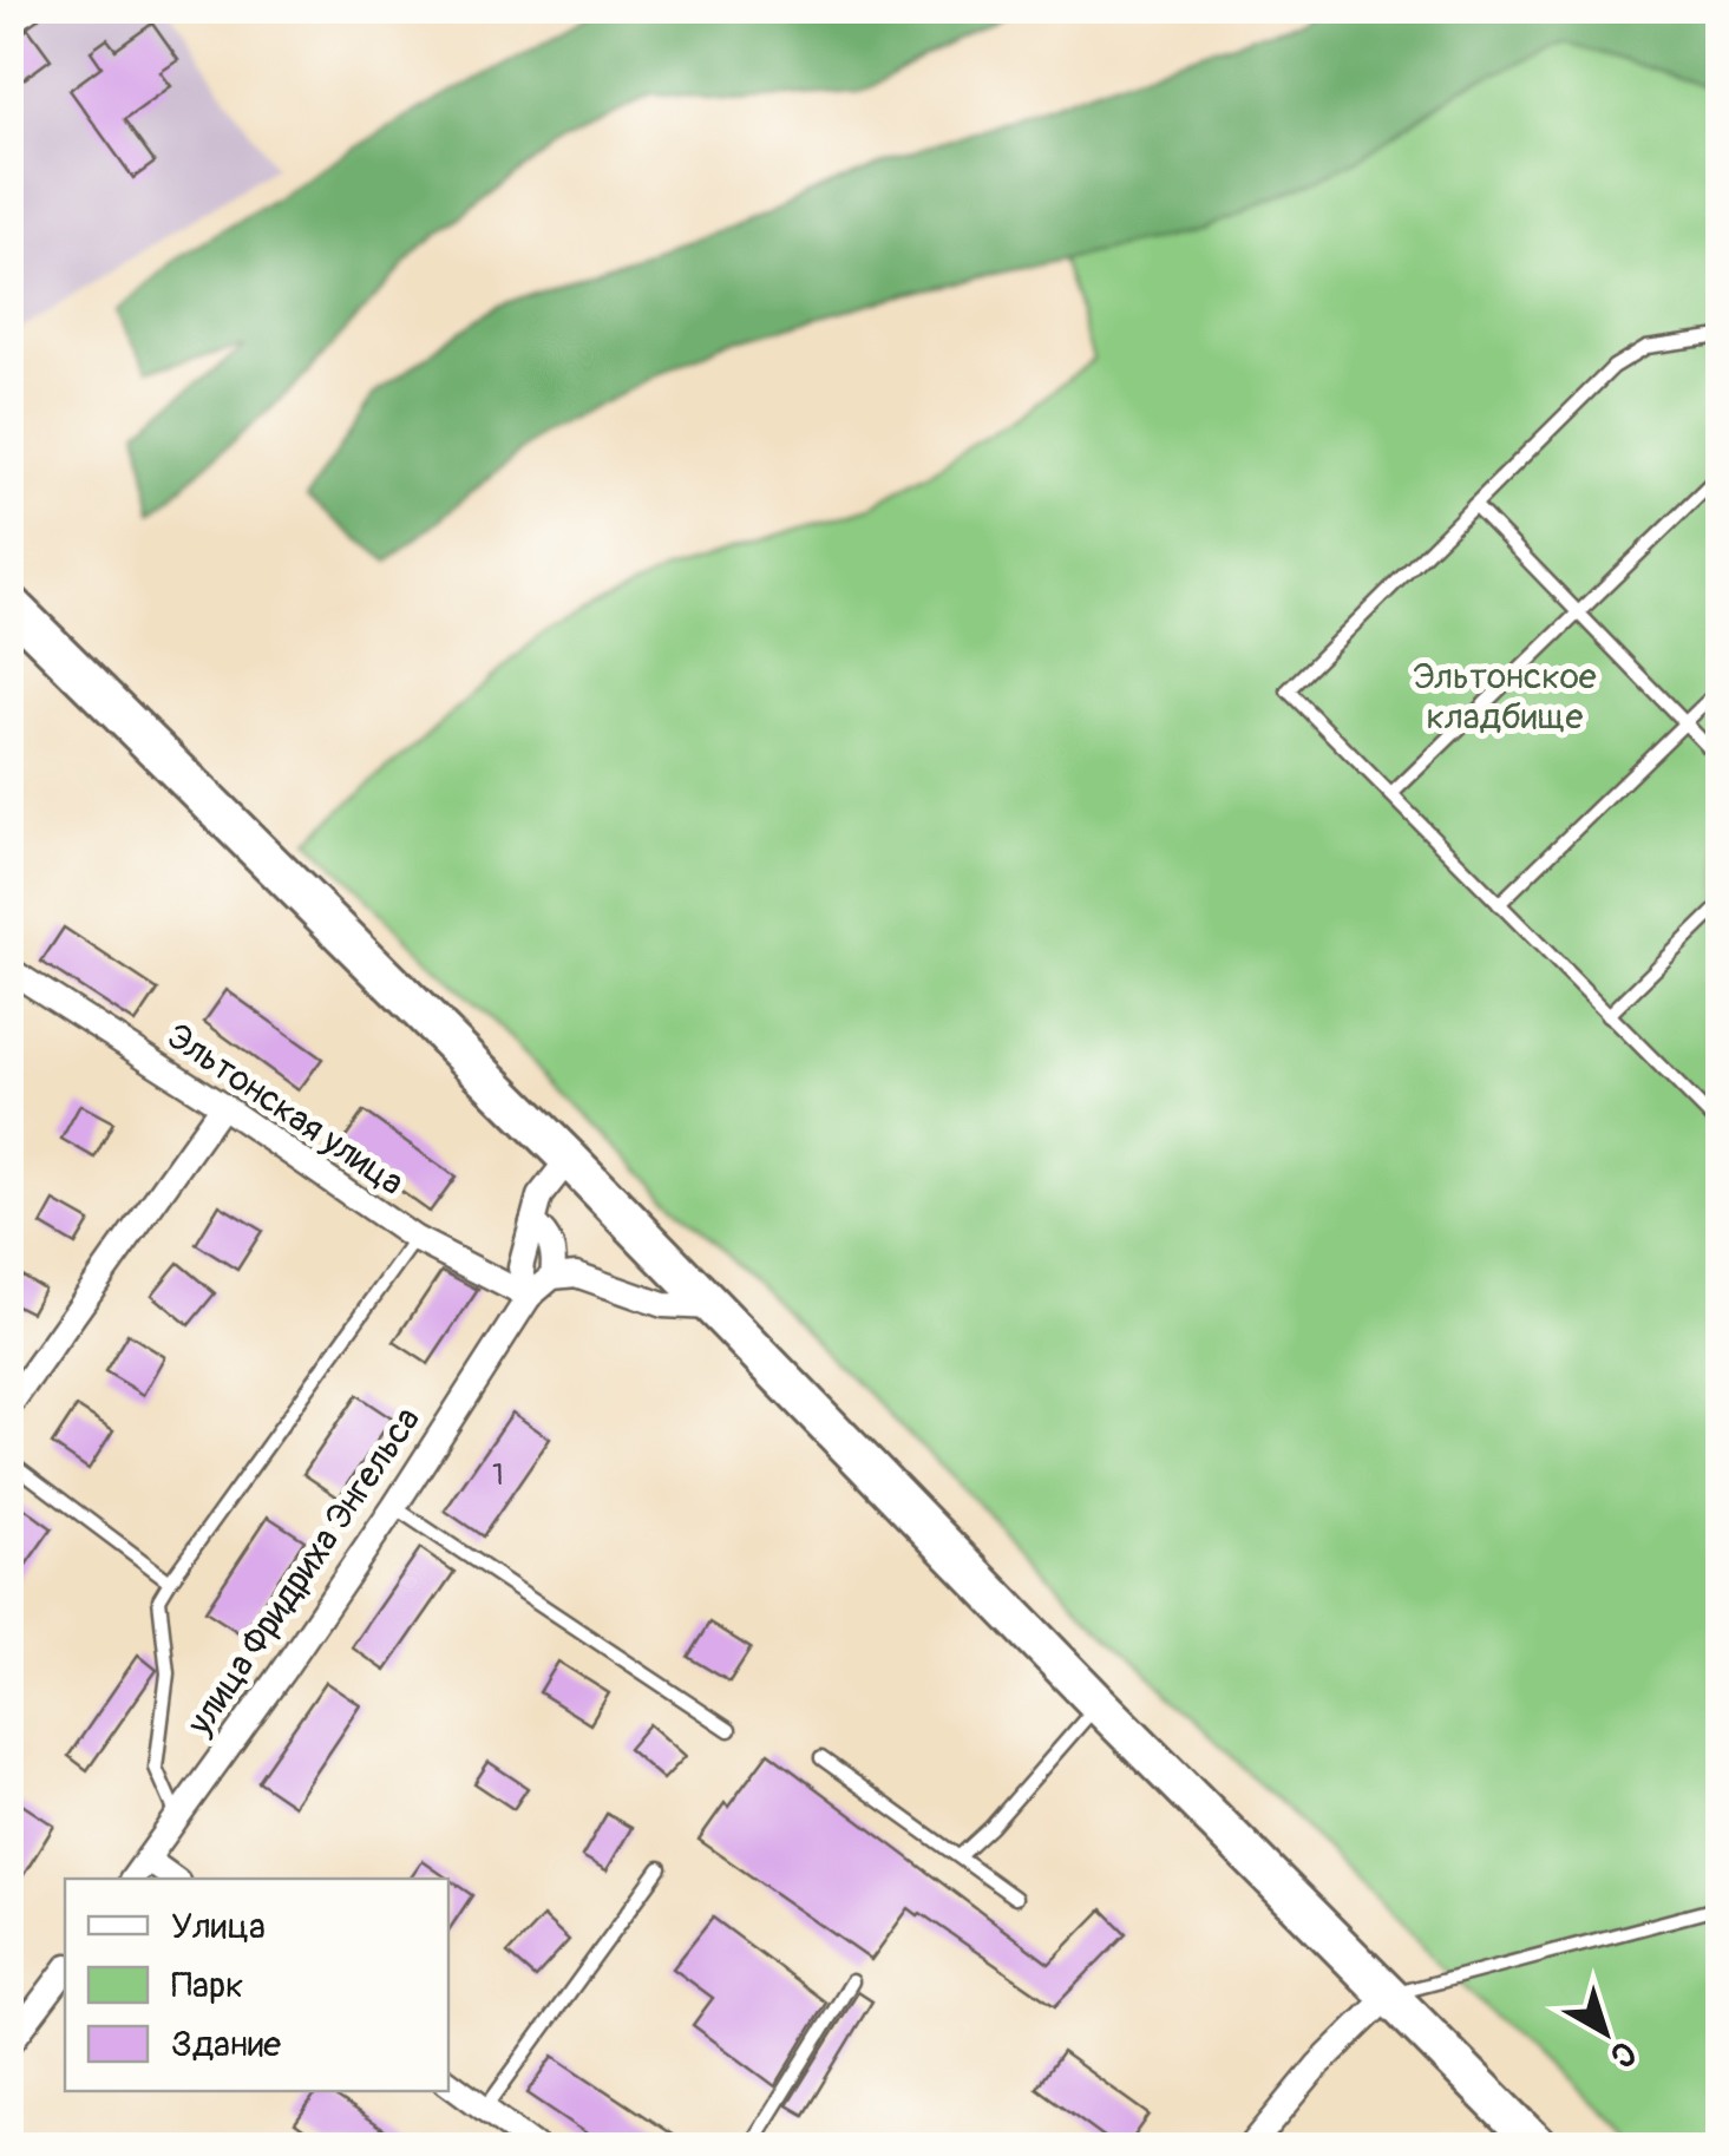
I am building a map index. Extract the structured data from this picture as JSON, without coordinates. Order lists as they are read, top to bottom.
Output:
{
  "streets": {
    "street": ["Эльтонская улица", "улица Фридриха Энгельса"]
  },
  "crossings": [
    ["Эльтонская улица", "улица Фридриха Энгельса"]
  ],
  "parks": ["Эльтонское кладбище"],
  "house_numbers": ["1"],
  "legend": ["Улица", "Парк", "Здание"],
  "north": "bottom right"
}
